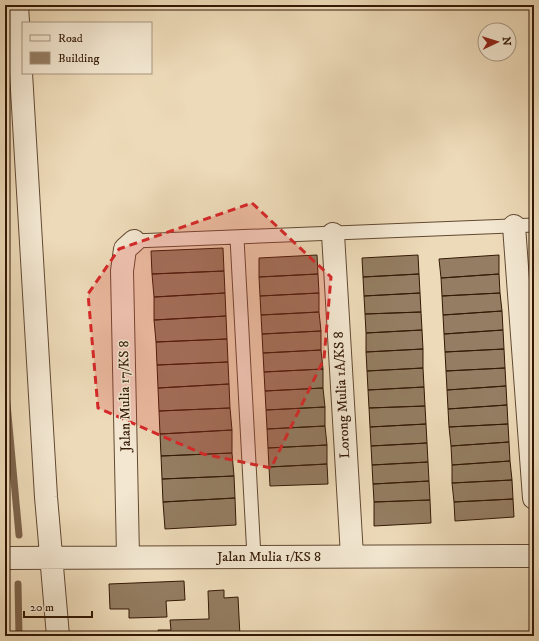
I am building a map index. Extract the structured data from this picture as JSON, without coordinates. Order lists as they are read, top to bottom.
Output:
{
  "streets": {
    "street": ["Lorong Mulia 1A/KS 8", "Jalan Mulia 17/KS 8", "Jalan Mulia 1/KS 8"]
  },
  "crossings": [
    ["Lorong Mulia 1A/KS 8", "Jalan Mulia 1/KS 8"],
    ["Jalan Mulia 17/KS 8", "Jalan Mulia 1/KS 8"]
  ],
  "legend": ["Road", "Building"],
  "scale_bar": "20 m",
  "north": "right"
}
